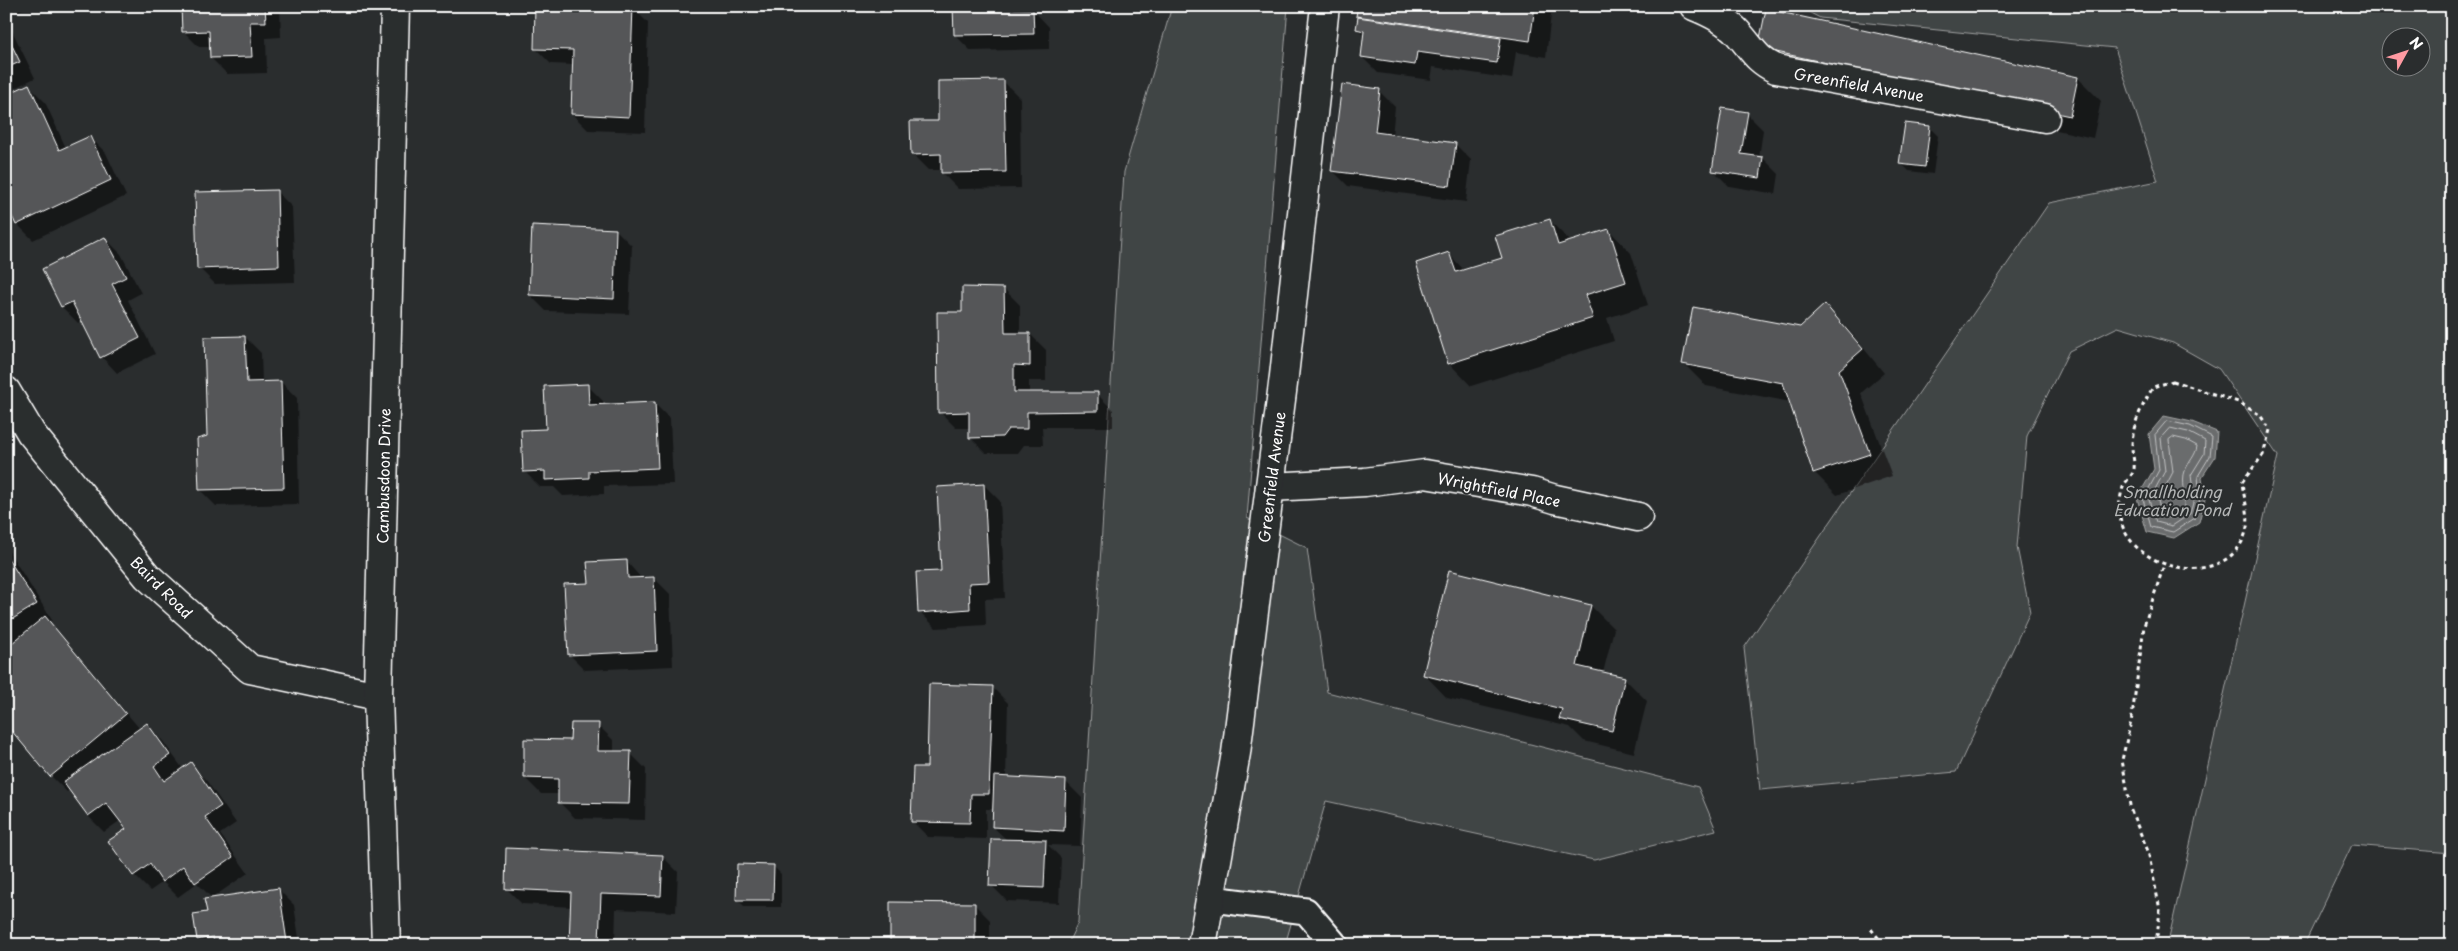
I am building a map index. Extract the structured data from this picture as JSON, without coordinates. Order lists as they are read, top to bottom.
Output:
{
  "streets": {
    "street": [
      "Greenfield Avenue",
      "Cambusdoon Drive",
      "Wrightfield Place",
      "Baird Road"
    ]
  },
  "crossings": [
    ["Greenfield Avenue", "Wrightfield Place"],
    ["Cambusdoon Drive", "Baird Road"]
  ],
  "water": ["Smallholding Education Pond"],
  "north": "top right"
}
